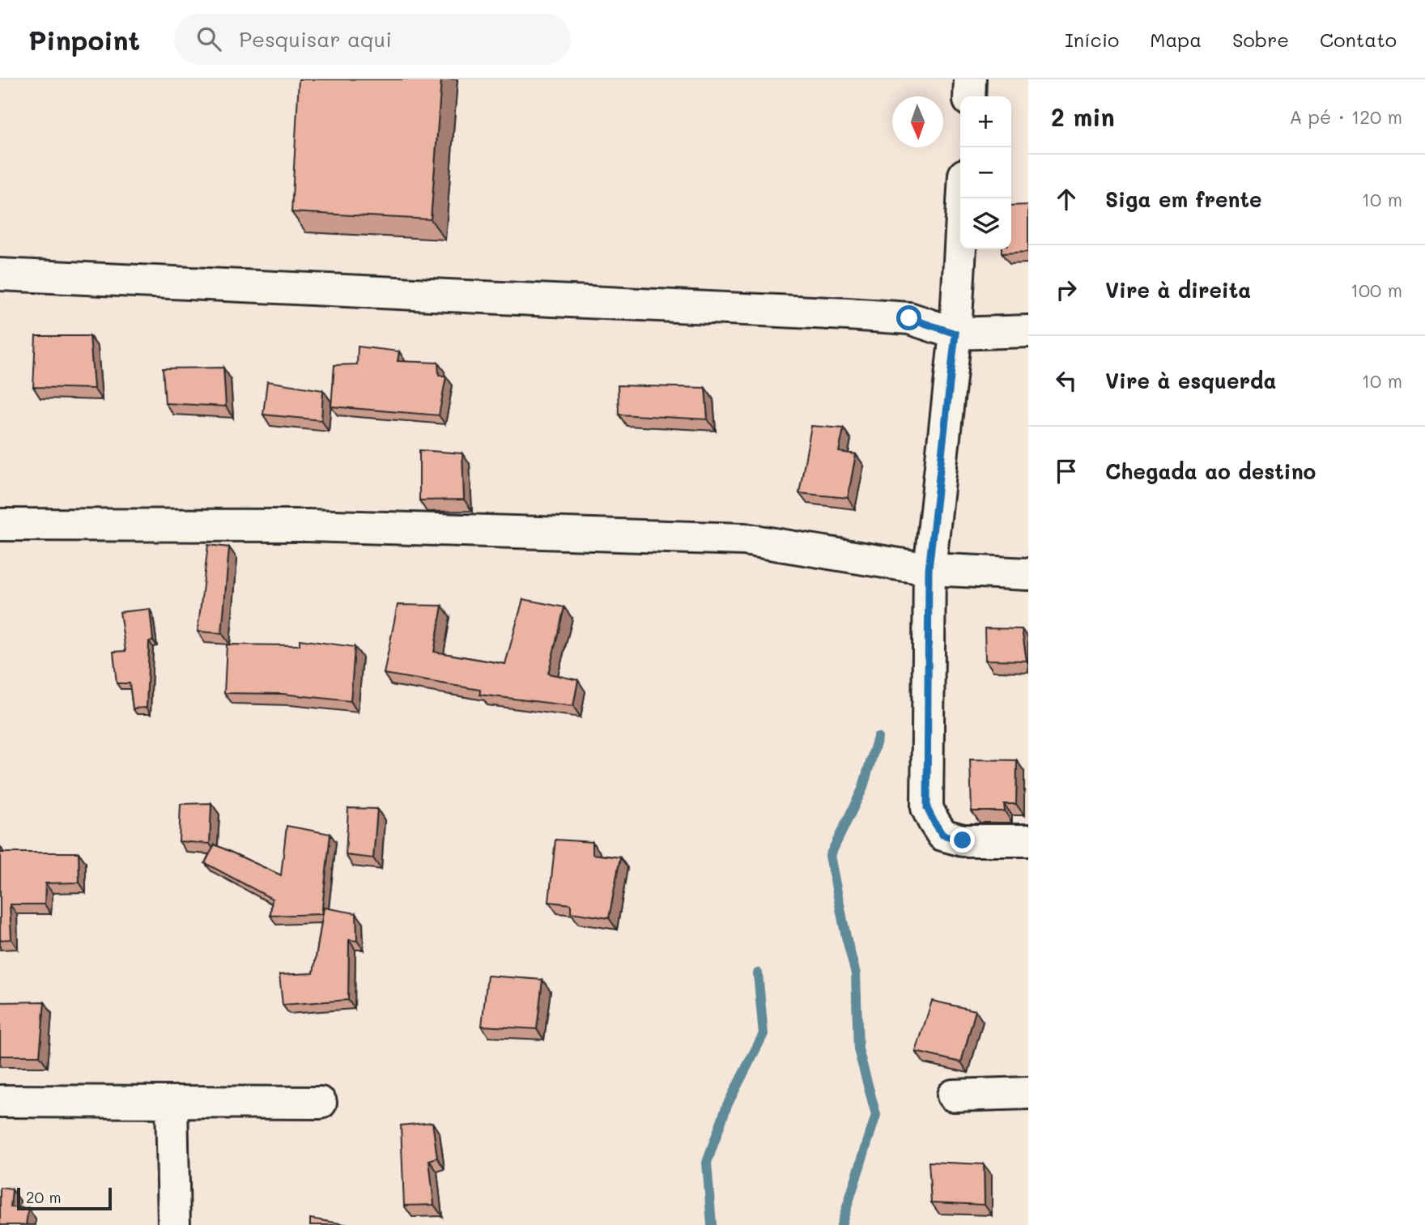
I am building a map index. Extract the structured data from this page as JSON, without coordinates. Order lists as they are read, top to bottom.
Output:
{
  "scale_bar": "20 m",
  "north": "bottom",
  "page": {
    "header": "Pinpoint",
    "search": "Pesquisar aqui",
    "nav": [
      "Início",
      "Mapa",
      "Sobre",
      "Contato"
    ],
    "heading": ["2 min", "A pé · 120 m"],
    "map_buttons": ["+", "−"],
    "list": [
      ["Siga em frente", "10 m"],
      ["Vire à direita", "100 m"],
      ["Vire à esquerda", "10 m"],
      "Chegada ao destino"
    ],
    "scale": "20 m"
  }
}
